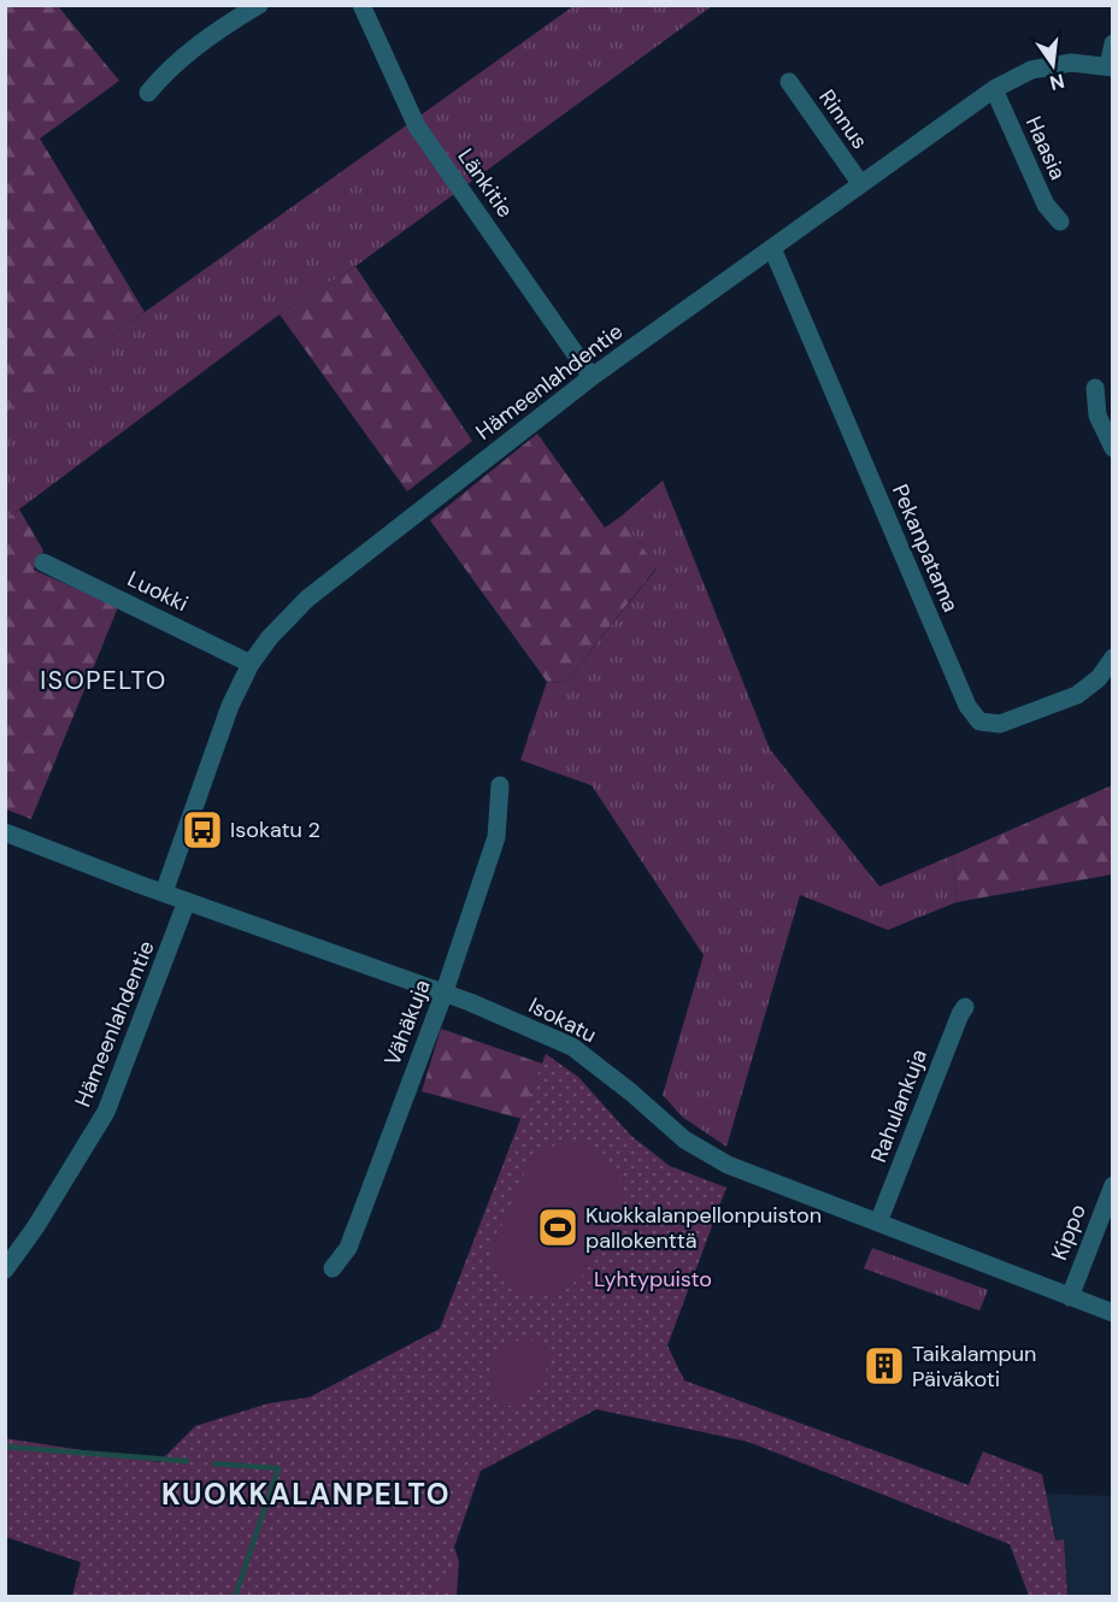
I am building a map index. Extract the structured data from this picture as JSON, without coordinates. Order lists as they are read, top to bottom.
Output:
{
  "streets": {
    "street": [
      "Rinnus",
      "Haasia",
      "Länkitie",
      "Hämeenlahdentie",
      "Pekanpatama",
      "Luokki",
      "Isokatu",
      "Vähäkuja",
      "Rahulankuja",
      "Kippo"
    ]
  },
  "crossings": [
    ["Rinnus", "Hämeenlahdentie"],
    ["Haasia", "Hämeenlahdentie"],
    ["Länkitie", "Hämeenlahdentie"],
    ["Hämeenlahdentie", "Pekanpatama"],
    ["Hämeenlahdentie", "Luokki"],
    ["Hämeenlahdentie", "Isokatu"],
    ["Isokatu", "Vähäkuja"],
    ["Isokatu", "Rahulankuja"],
    ["Isokatu", "Kippo"]
  ],
  "districts": ["ISOPELTO", "KUOKKALANPELTO"],
  "parks": ["Lyhtypuisto"],
  "places": {
    "bus stop": ["Isokatu 2"],
    "sports": ["Kuokkalanpellonpuiston pallokenttä"],
    "building": ["Taikalampun Päiväkoti"]
  },
  "north": "bottom"
}
